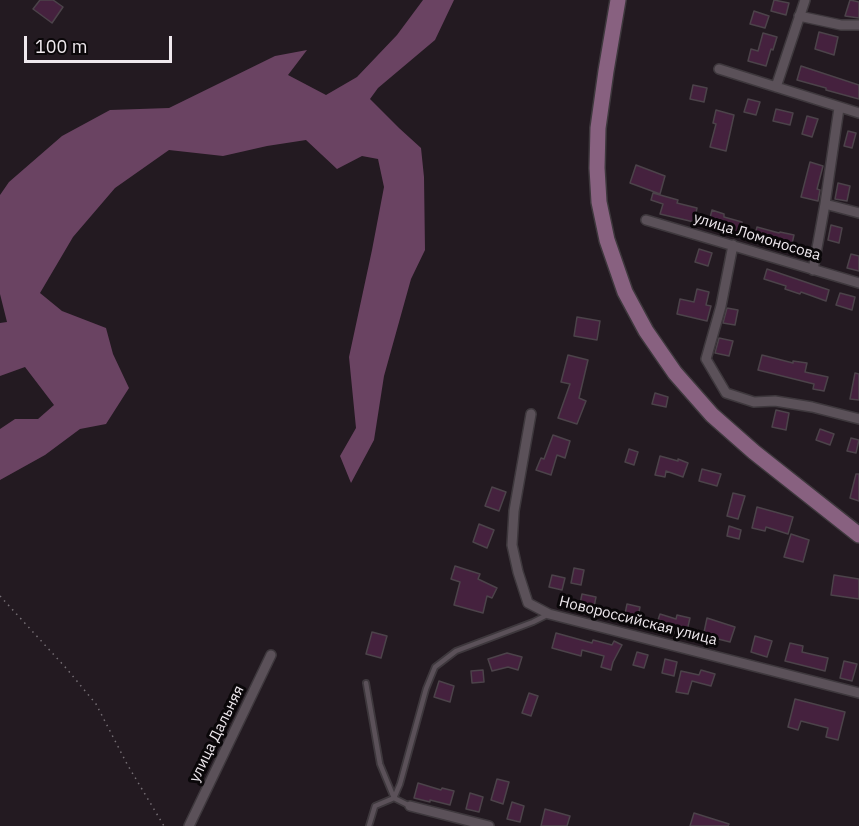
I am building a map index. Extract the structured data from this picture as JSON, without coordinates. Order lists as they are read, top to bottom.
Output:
{
  "streets": {
    "street": ["улица Ломоносова", "Новороссийская улица", "улица Дальняя"]
  },
  "scale_bar": "100 m"
}
